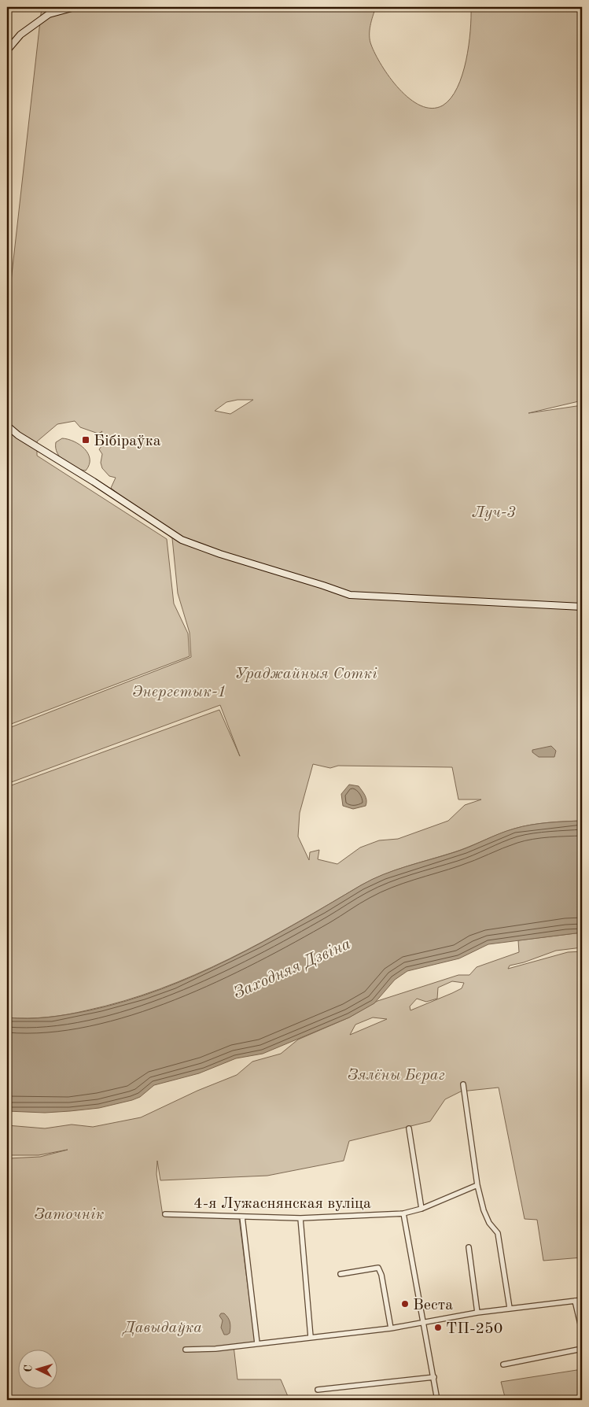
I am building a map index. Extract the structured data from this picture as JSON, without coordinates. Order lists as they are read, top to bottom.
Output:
{
  "streets": {
    "street": ["4-я Лужаснянская вуліца"]
  },
  "water": ["Заходняя Дзвіна"],
  "parks": [
    "Луч-3",
    "Ураджайныя Соткі",
    "Энергетык-1",
    "Зялёны Бераг",
    "Заточнік",
    "Давыдаўка"
  ],
  "places": {
    "transit": ["Бібіраўка"],
    "other": ["Веста", "ТП-250"]
  },
  "north": "left"
}
